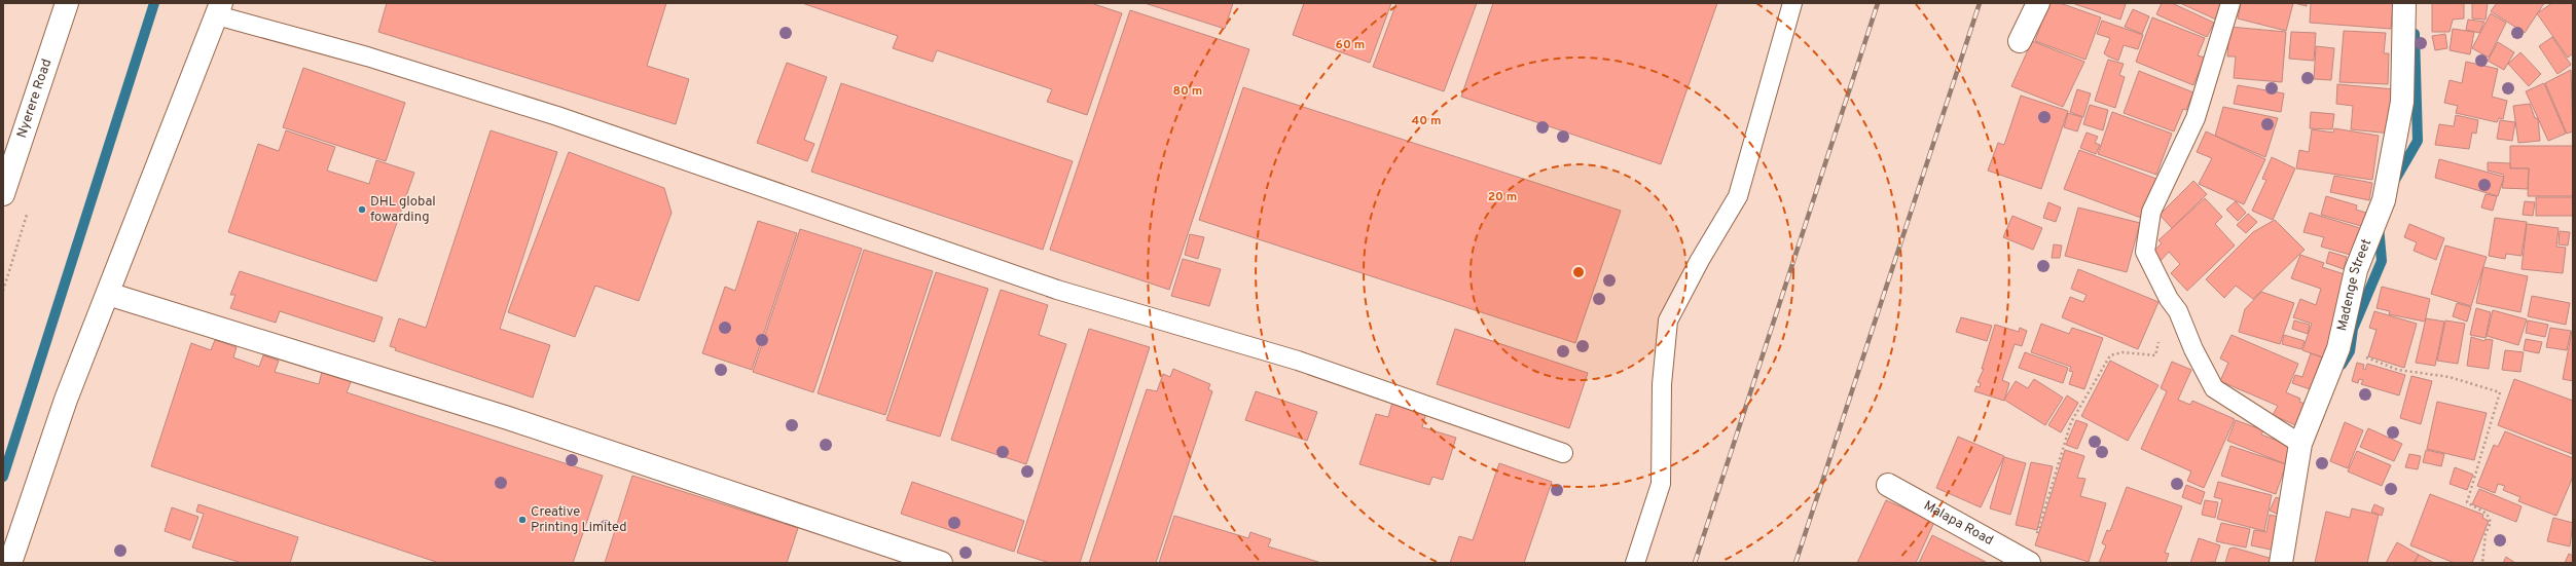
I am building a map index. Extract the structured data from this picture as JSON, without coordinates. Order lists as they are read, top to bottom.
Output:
{
  "streets": {
    "main road": ["Nyerere Road", "Madenge Street", "Malapa Road"]
  },
  "places": ["DHL global fowarding", "Creative Printing Limited"],
  "rings": [
    "60 m",
    "80 m",
    "40 m",
    "20 m"
  ]
}
